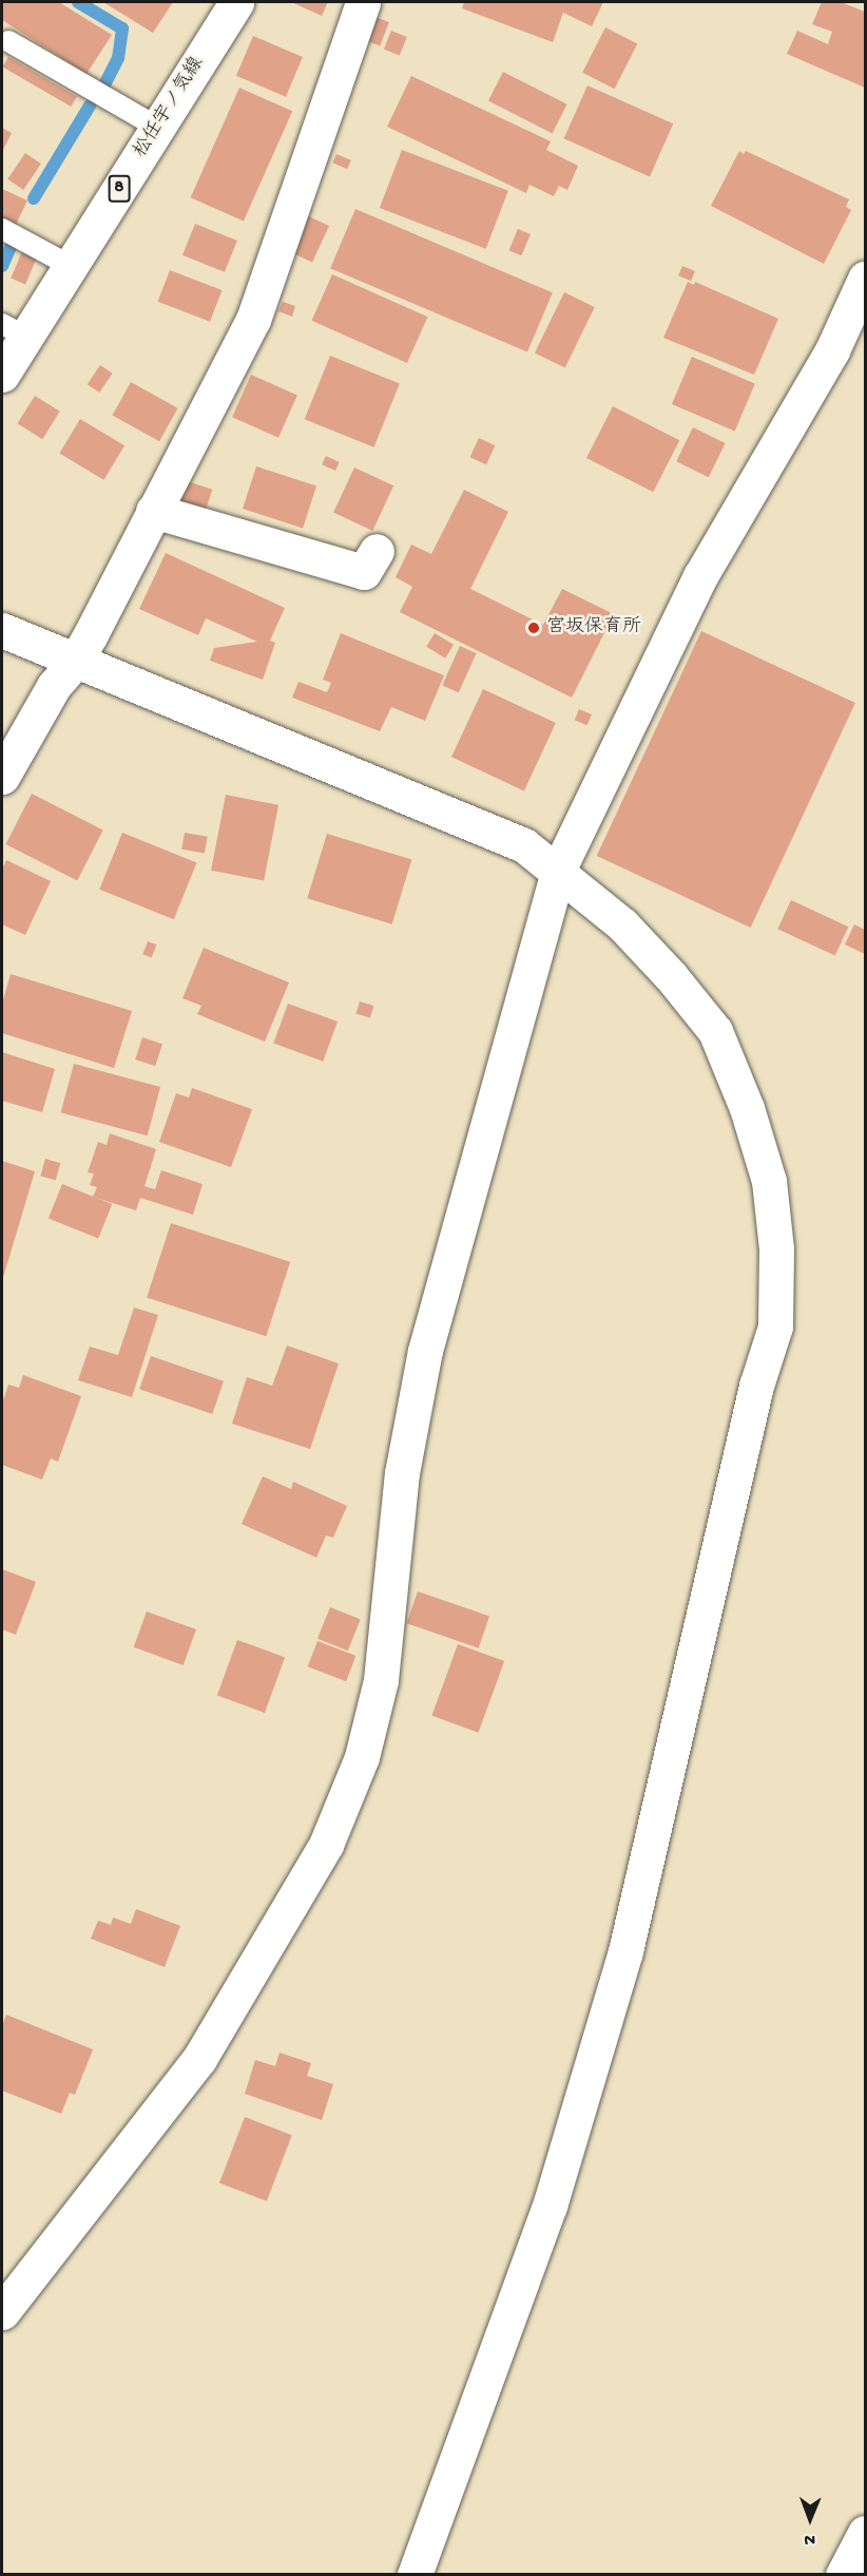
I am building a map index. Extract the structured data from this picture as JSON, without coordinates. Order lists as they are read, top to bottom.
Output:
{
  "streets": {
    "street": ["松任宇ノ気線", "8"]
  },
  "places": ["宮坂保育所"],
  "north": "bottom"
}
